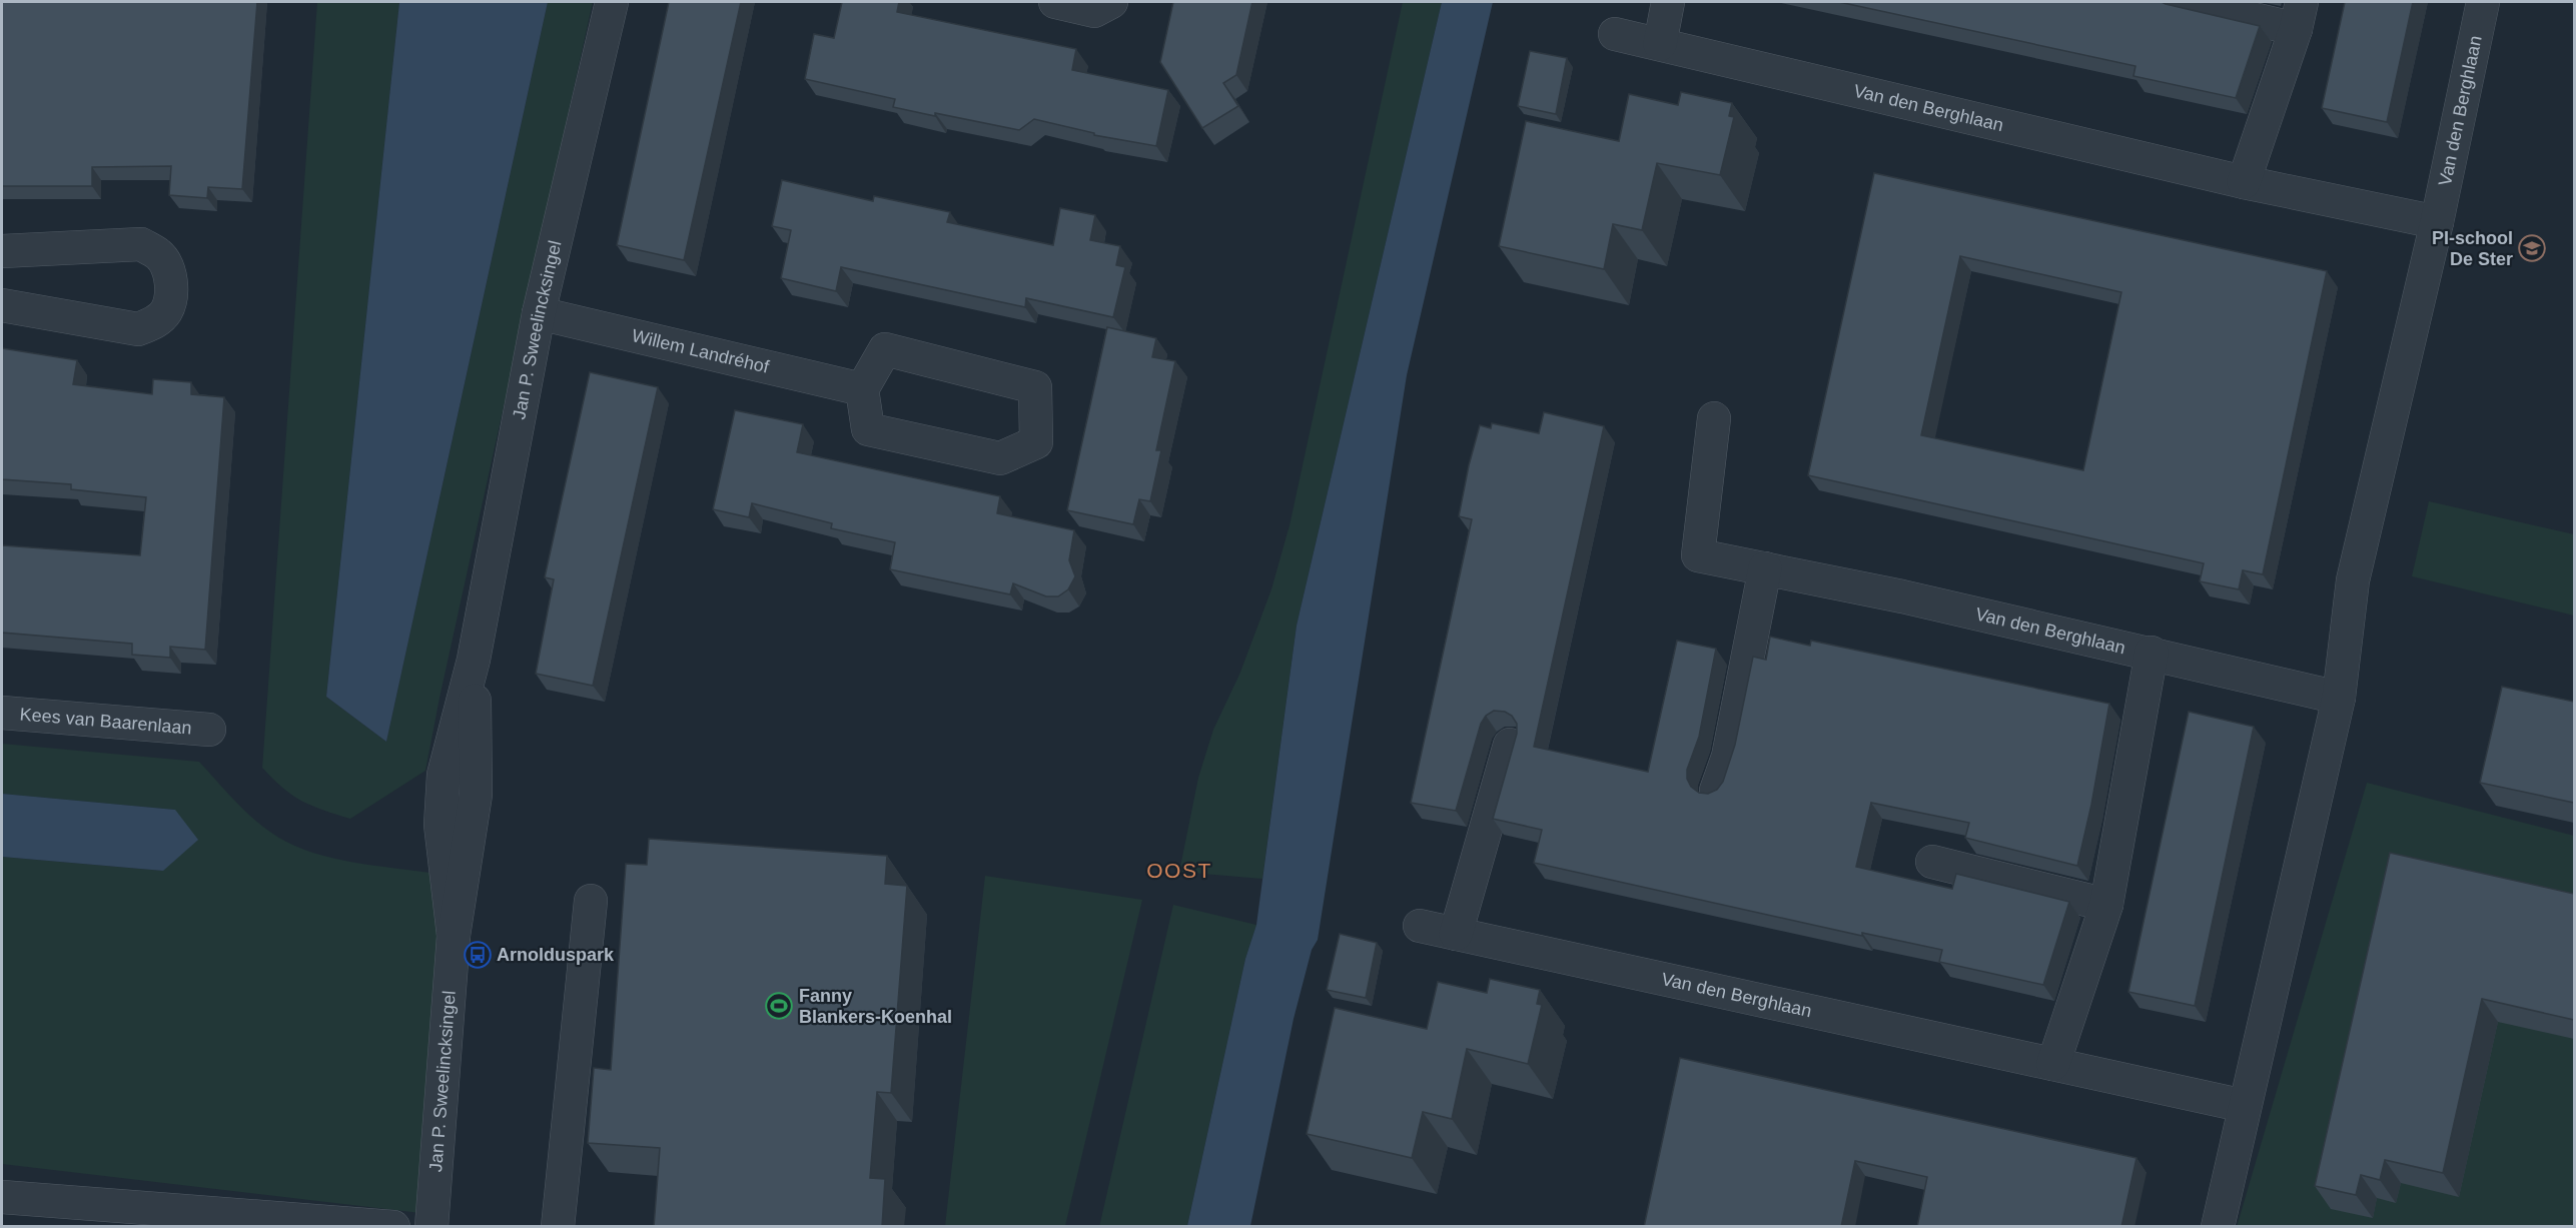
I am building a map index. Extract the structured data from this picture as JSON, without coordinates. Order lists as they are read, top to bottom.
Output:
{
  "streets": {
    "street": [
      "Van den Berghlaan",
      "Jan P. Sweelincksingel",
      "Willem Landréhof",
      "Kees van Baarenlaan"
    ]
  },
  "crossings": [
    ["Jan P. Sweelincksingel", "Willem Landréhof"]
  ],
  "districts": ["OOST"],
  "places": {
    "school or university": ["PI-school De Ster"],
    "bus stop": ["Arnolduspark"],
    "sports": ["Fanny Blankers-Koenhal"]
  }
}
